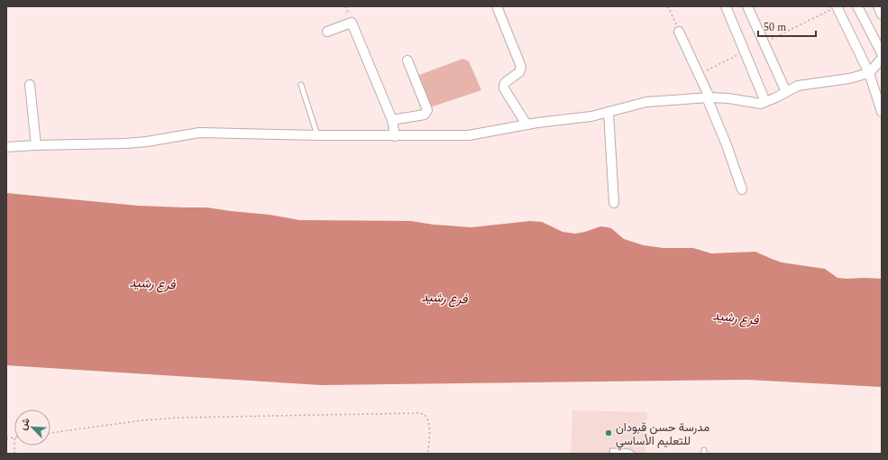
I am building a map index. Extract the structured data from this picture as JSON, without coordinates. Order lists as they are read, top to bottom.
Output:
{
  "water": ["فرع رشيد"],
  "places": ["مدرسة حسن قبودان للتعليم الأساسي"],
  "scale_bar": "50 m",
  "north": "top left"
}
